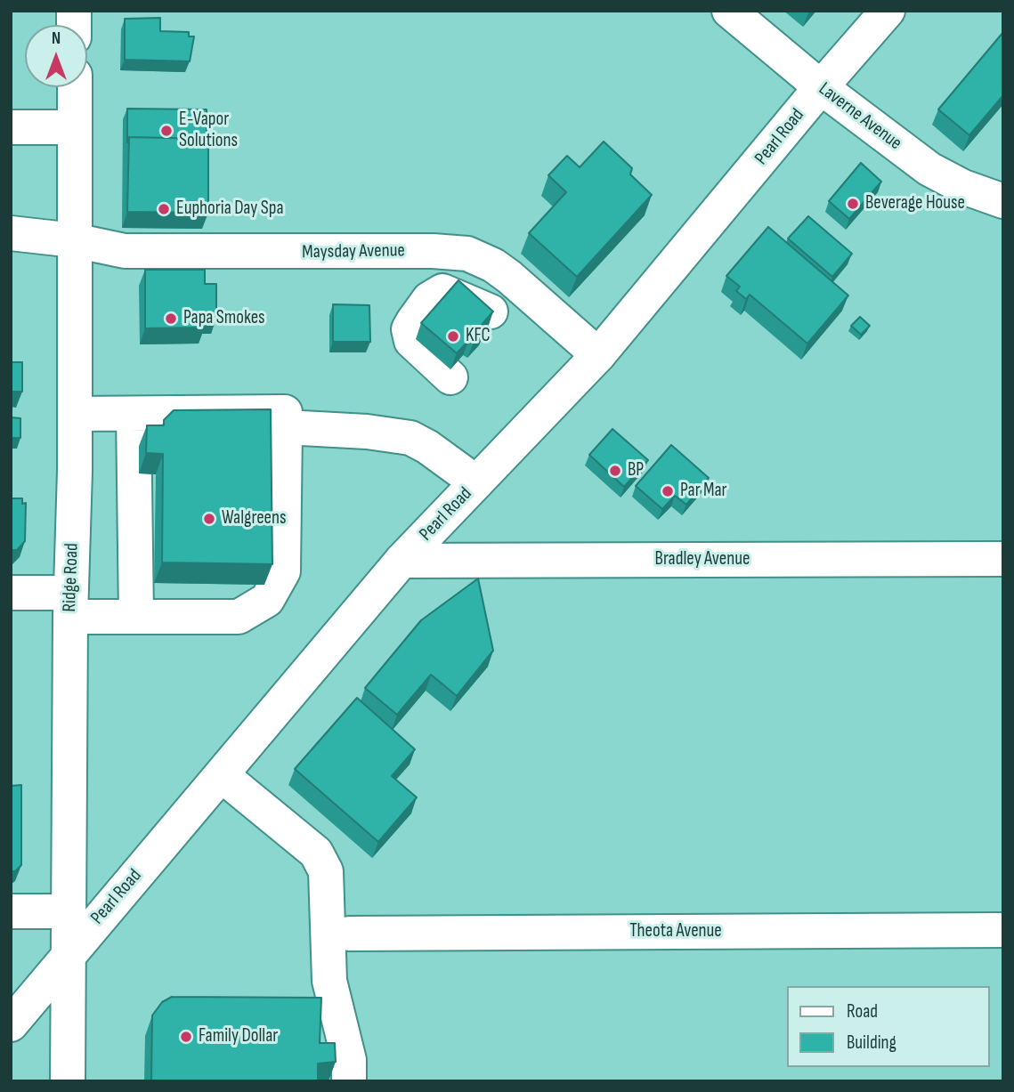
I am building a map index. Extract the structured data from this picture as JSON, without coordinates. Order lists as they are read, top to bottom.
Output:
{
  "streets": {
    "main road": [
      "Laverne Avenue",
      "Pearl Road",
      "Maysday Avenue",
      "Bradley Avenue",
      "Ridge Road",
      "Theota Avenue"
    ]
  },
  "crossings": [
    ["Laverne Avenue", "Pearl Road"],
    ["Pearl Road", "Maysday Avenue"],
    ["Pearl Road", "Bradley Avenue"],
    ["Pearl Road", "Ridge Road"],
    ["Maysday Avenue", "Ridge Road"]
  ],
  "places": [
    "E-Vapor Solutions",
    "Beverage House",
    "Euphoria Day Spa",
    "Papa Smokes",
    "KFC",
    "BP",
    "Par Mar",
    "Walgreens",
    "Family Dollar"
  ],
  "legend": ["Road", "Building"],
  "north": "top"
}
